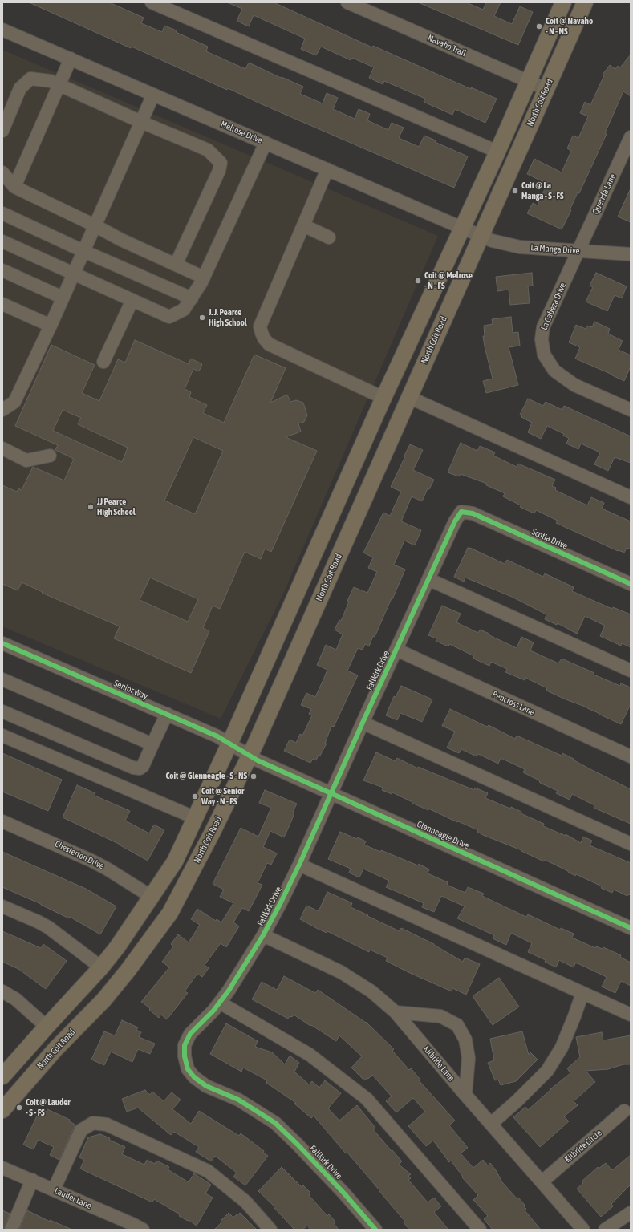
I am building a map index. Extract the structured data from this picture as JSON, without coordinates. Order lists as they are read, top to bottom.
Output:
{
  "streets": {
    "main road": ["North Coit Road"],
    "street": [
      "Navaho Trail",
      "Melrose Drive",
      "Querida Lane",
      "La Manga Drive",
      "La Cabeza Drive",
      "Scotia Drive",
      "Fallkirk Drive",
      "Senior Way",
      "Pencross Lane",
      "Glenneagle Drive",
      "Chesterton Drive",
      "Kilbride Lane",
      "Kilbride Circle",
      "Lauder Lane"
    ]
  },
  "crossings": [
    ["Navaho Trail", "North Coit Road"],
    ["North Coit Road", "Melrose Drive"],
    ["North Coit Road", "La Manga Drive"],
    ["North Coit Road", "Senior Way"],
    ["North Coit Road", "Glenneagle Drive"],
    ["Melrose Drive", "La Manga Drive"],
    ["Querida Lane", "La Manga Drive"],
    ["Querida Lane", "La Cabeza Drive"],
    ["La Manga Drive", "La Cabeza Drive"],
    ["Scotia Drive", "Fallkirk Drive"],
    ["Fallkirk Drive", "Pencross Lane"],
    ["Fallkirk Drive", "Glenneagle Drive"],
    ["Fallkirk Drive", "Kilbride Lane"],
    ["Senior Way", "Glenneagle Drive"],
    ["Kilbride Lane", "Kilbride Circle"]
  ],
  "places": [
    "Coit @ Navaho - N - NS",
    "Coit @ La Manga - S - FS",
    "Coit @ Melrose - N - FS",
    "J. J. Pearce High School",
    "JJ Pearce High School",
    "Coit @ Glenneagle - S - NS",
    "Coit @ Senior Way - N - FS",
    "Coit @ Lauder - S - FS"
  ]
}
